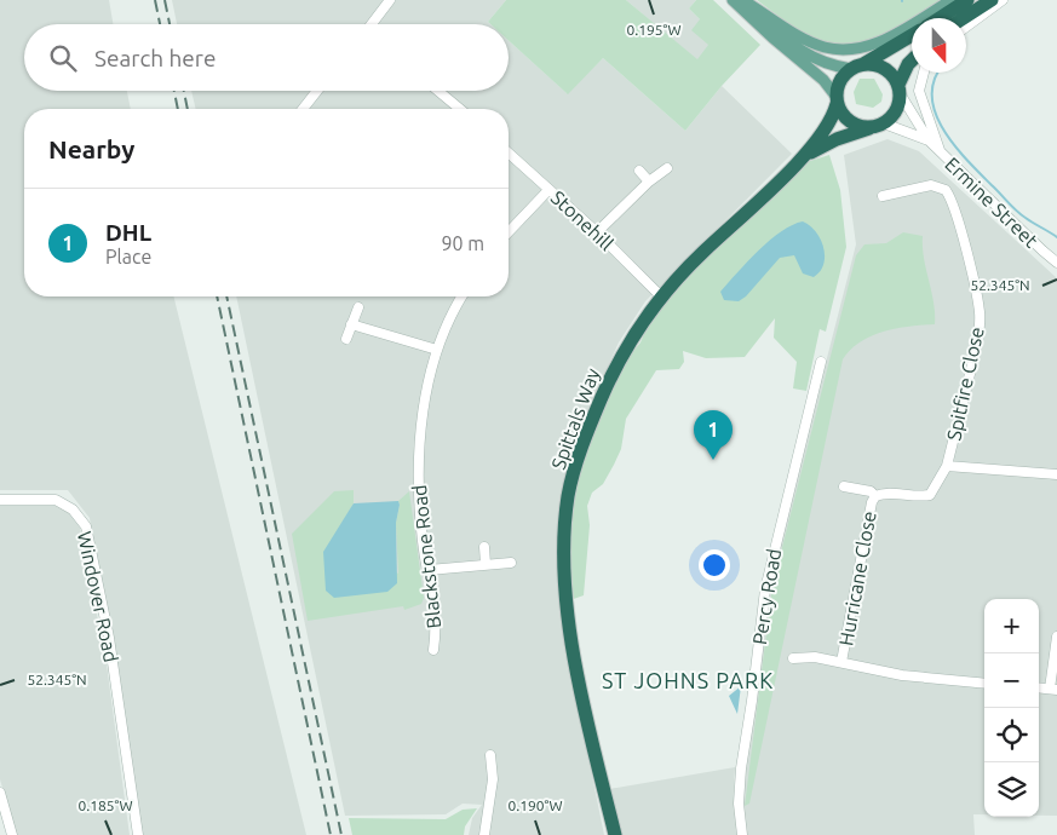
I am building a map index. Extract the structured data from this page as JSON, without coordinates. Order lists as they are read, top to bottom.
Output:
{
  "streets": {
    "highway": ["Spittals Way"],
    "street": [
      "Ermine Street",
      "Stonehill",
      "Spitfire Close",
      "Blackstone Road",
      "Hurricane Close",
      "Windover Road",
      "Percy Road"
    ]
  },
  "crossings": [
    ["Ermine Street", "Spittals Way"],
    ["Stonehill", "Spittals Way"],
    ["Spitfire Close", "Hurricane Close"]
  ],
  "districts": ["ST JOHNS PARK"],
  "north": "bottom",
  "page": {
    "search": "Search here",
    "heading": "Nearby",
    "list": [
      {
        "mark": "1",
        "name": "DHL",
        "note": "Place",
        "value": "90 m"
      }
    ],
    "pins": "1",
    "map_buttons": ["+", "−"]
  },
  "coordinates": [
    "0.195°W",
    "52.345°N",
    "0.185°W",
    "0.190°W"
  ]
}
